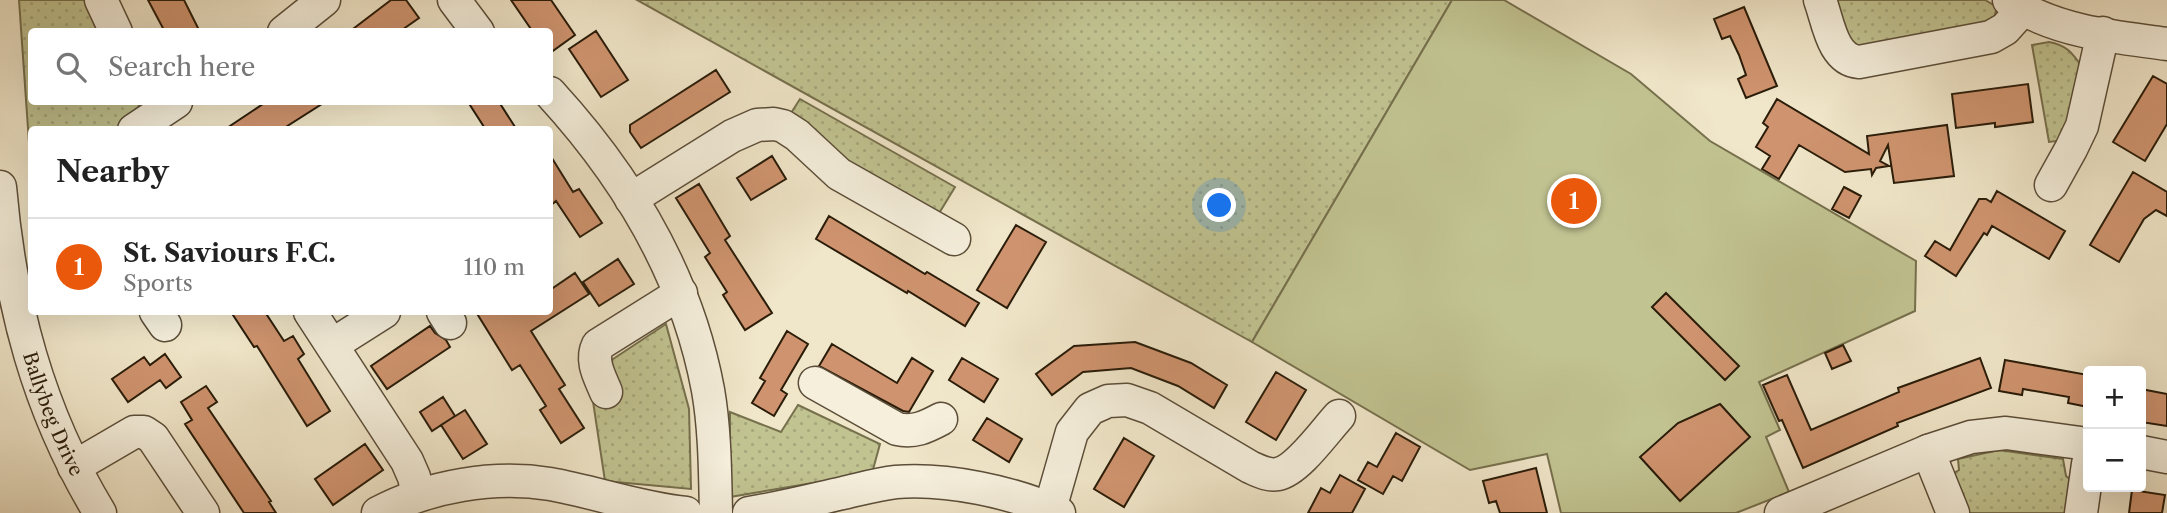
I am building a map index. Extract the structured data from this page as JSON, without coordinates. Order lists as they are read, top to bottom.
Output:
{
  "streets": {
    "street": ["Ballybeg Drive"]
  },
  "page": {
    "search": "Search here",
    "heading": "Nearby",
    "pins": "1",
    "list": [
      {
        "mark": "1",
        "name": "St. Saviours F.C.",
        "note": "Sports",
        "value": "110 m"
      }
    ],
    "map_buttons": ["+", "−"]
  }
}
